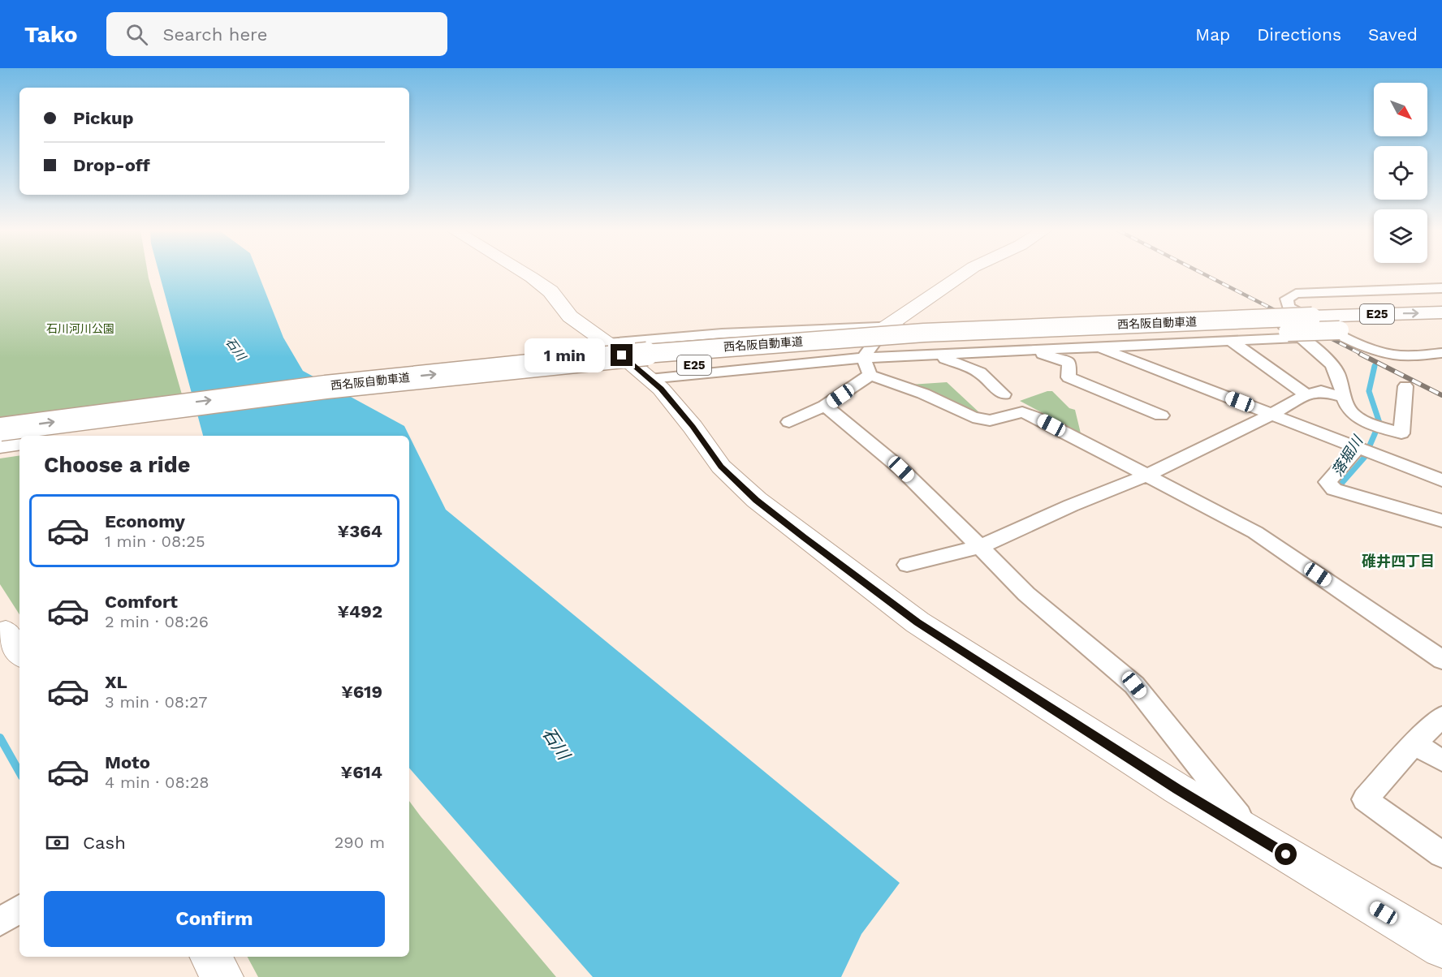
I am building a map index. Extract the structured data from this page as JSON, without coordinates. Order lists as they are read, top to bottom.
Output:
{
  "streets": {
    "highway": ["E25", "西名阪自動車道"]
  },
  "districts": ["碓井四丁目"],
  "water": ["石川", "落堀川"],
  "parks": ["石川河川公園"],
  "north": "bottom right",
  "page": {
    "header": "Tako",
    "search": "Search here",
    "nav": ["Map", "Directions", "Saved"],
    "banner": ["Pickup", "Drop-off"],
    "bubble": "1 min",
    "heading": "Choose a ride",
    "list": [
      {
        "name": "Economy",
        "note": "1 min · 08:25",
        "value": "¥364"
      },
      {
        "name": "Comfort",
        "note": "2 min · 08:26",
        "value": "¥492"
      },
      {
        "name": "XL",
        "note": "3 min · 08:27",
        "value": "¥619"
      },
      {
        "name": "Moto",
        "note": "4 min · 08:28",
        "value": "¥614"
      }
    ],
    "pay": ["Cash", "290 m"],
    "buttons": "Confirm"
  }
}
